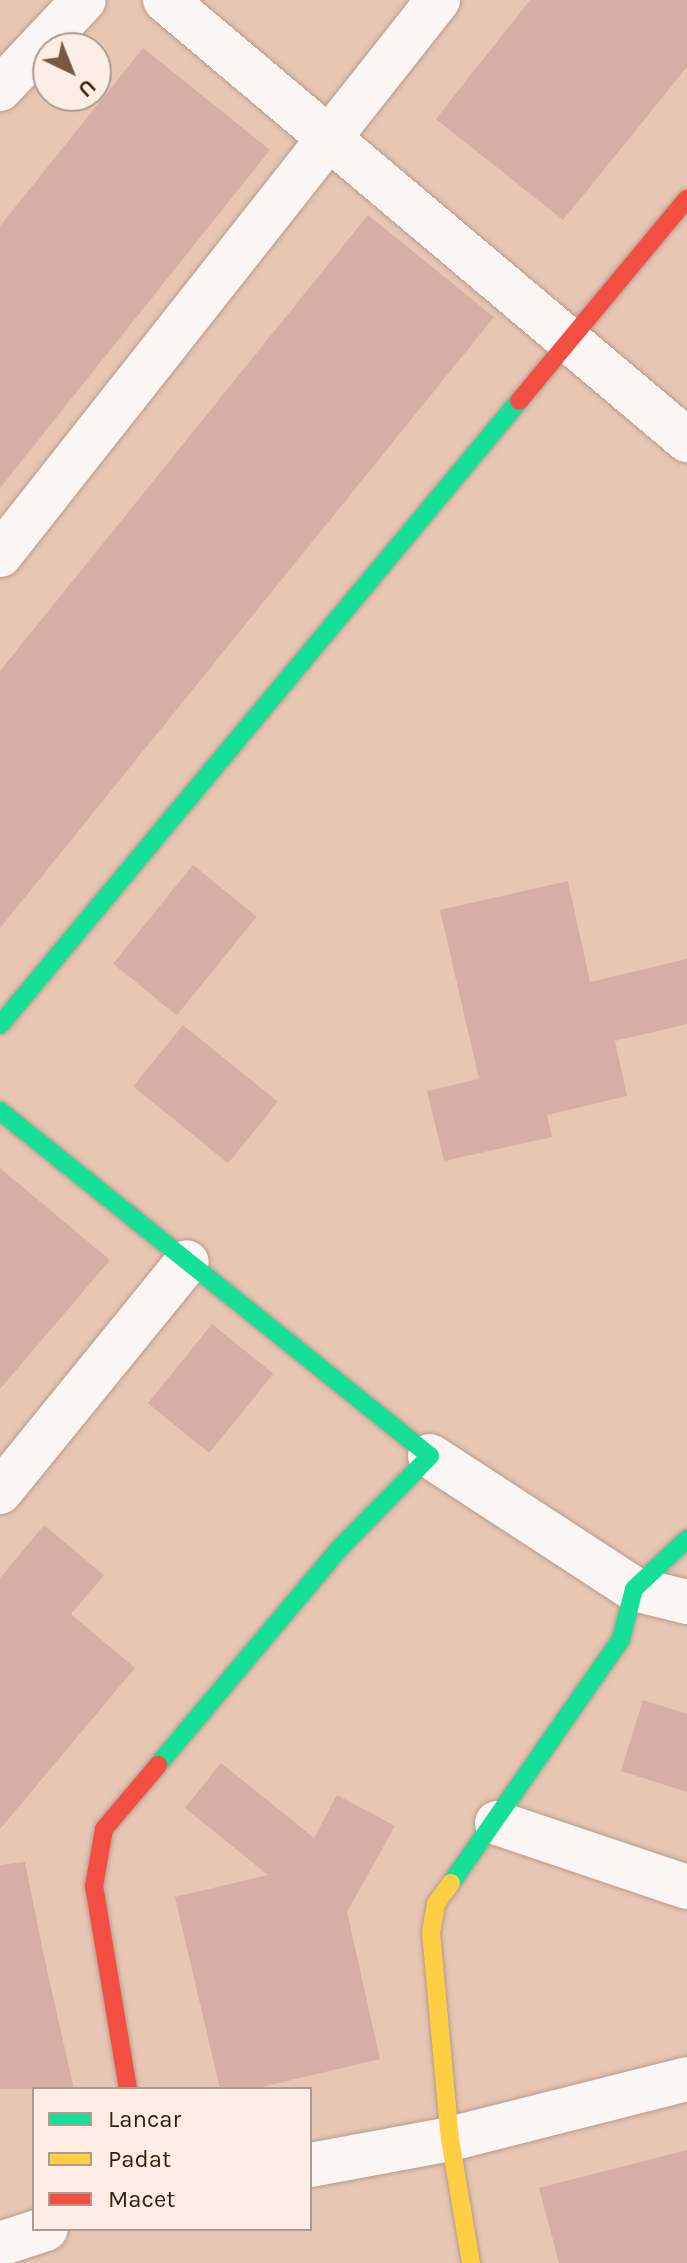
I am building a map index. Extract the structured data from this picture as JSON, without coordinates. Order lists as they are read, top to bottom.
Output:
{
  "legend": ["Lancar", "Padat", "Macet"],
  "north": "bottom right"
}
